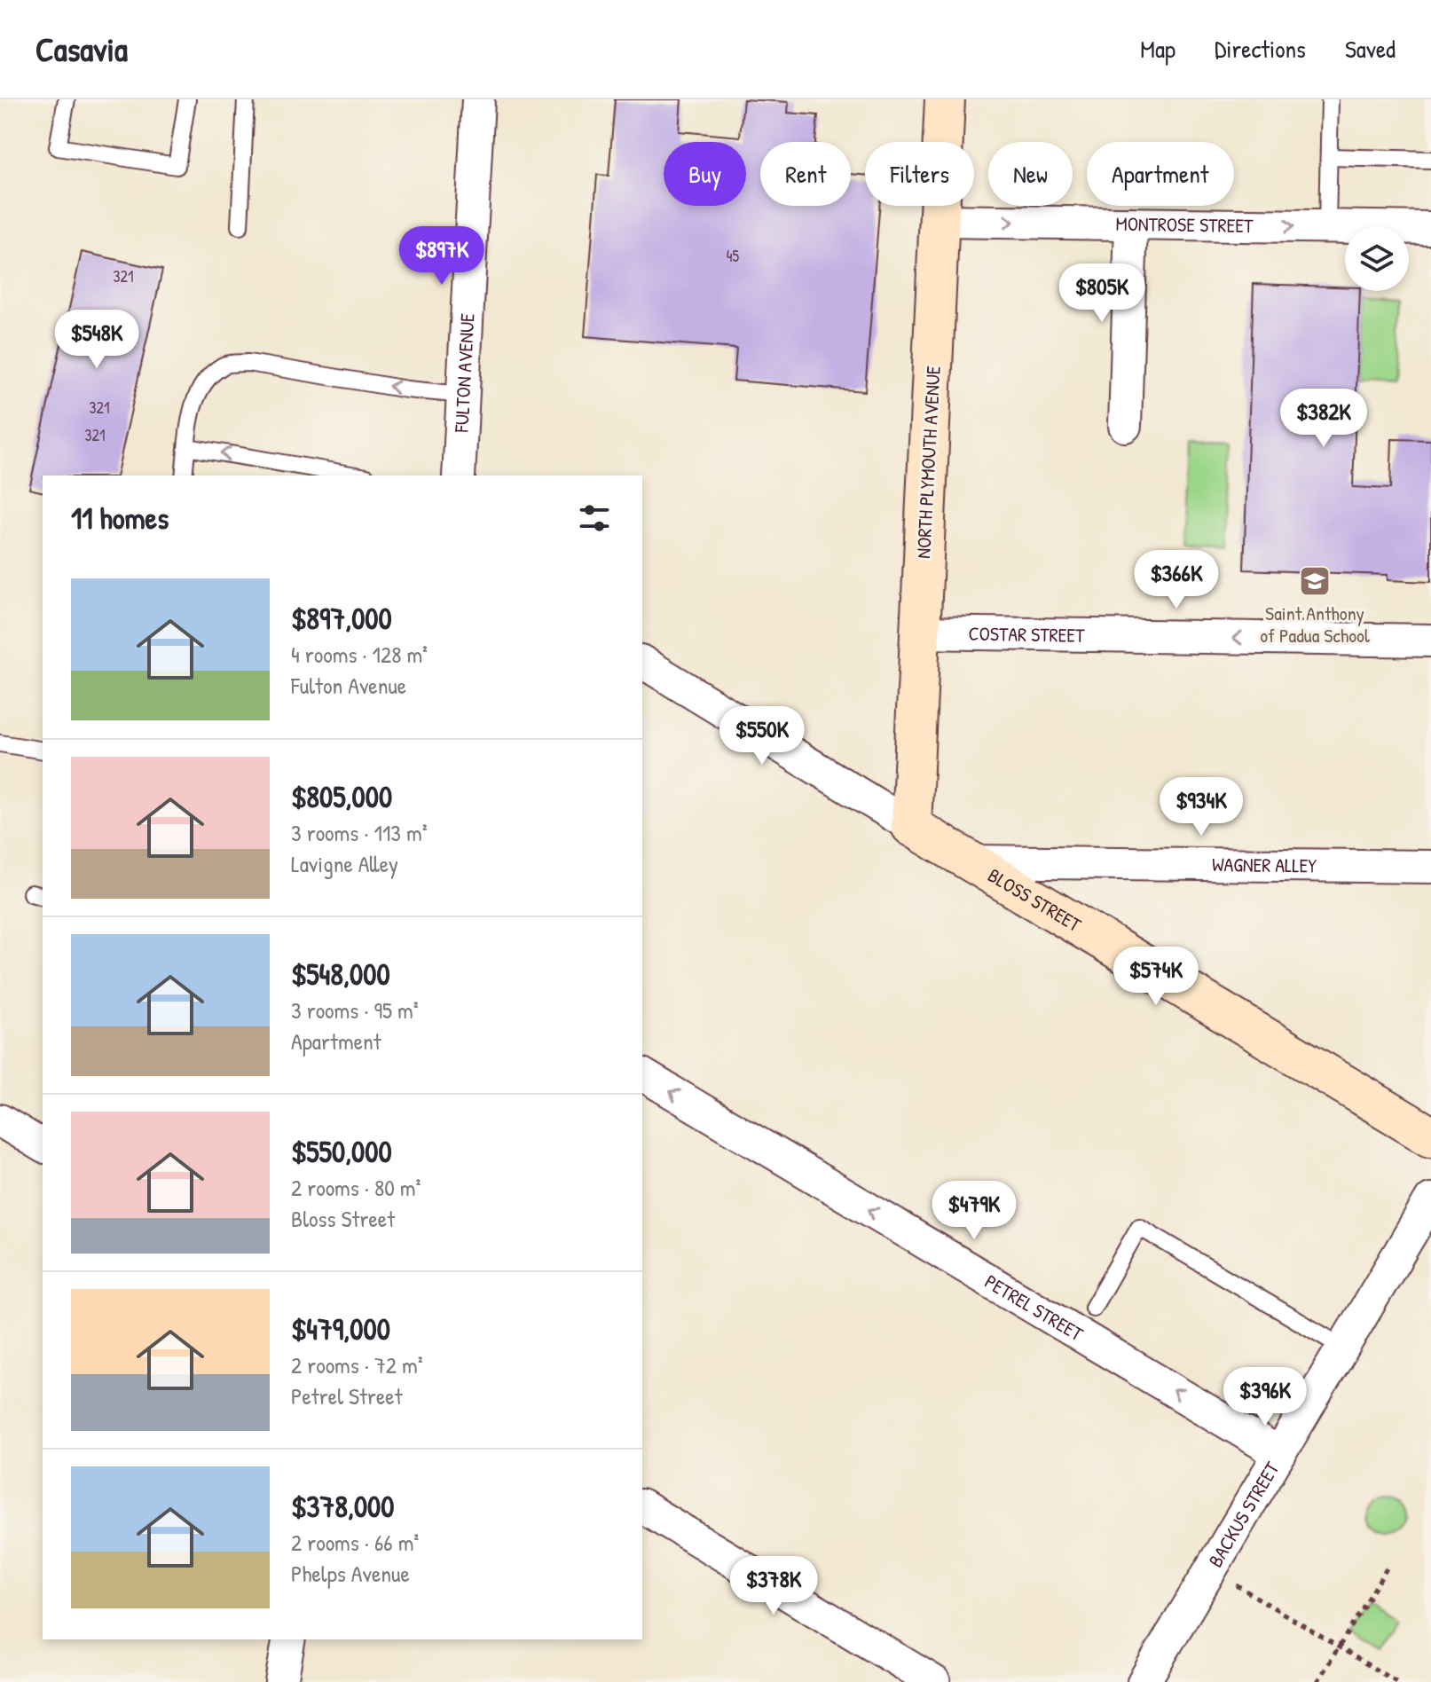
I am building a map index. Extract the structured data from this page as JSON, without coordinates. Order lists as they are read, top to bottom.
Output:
{
  "streets": {
    "street": [
      "MONTROSE STREET",
      "FULTON AVENUE",
      "NORTH PLYMOUTH AVENUE",
      "COSTAR STREET",
      "WAGNER ALLEY",
      "BLOSS STREET",
      "PETREL STREET",
      "BACKUS STREET"
    ]
  },
  "crossings": [
    ["MONTROSE STREET", "NORTH PLYMOUTH AVENUE"],
    ["NORTH PLYMOUTH AVENUE", "COSTAR STREET"],
    ["NORTH PLYMOUTH AVENUE", "BLOSS STREET"],
    ["WAGNER ALLEY", "BLOSS STREET"],
    ["PETREL STREET", "BACKUS STREET"]
  ],
  "one_way": ["MONTROSE STREET", "COSTAR STREET", "PETREL STREET"],
  "places": {
    "school or university": ["Saint Anthony of Padua School"]
  },
  "house_numbers": [
    "45",
    "321",
    "321",
    "321"
  ],
  "page": {
    "header": "Casavia",
    "nav": ["Map", "Directions", "Saved"],
    "chip": [
      "Buy",
      "Rent",
      "Filters",
      "New",
      "Apartment"
    ],
    "price": [
      "$897K",
      "$805K",
      "$548K",
      "$382K",
      "$366K",
      "$550K",
      "$934K",
      "$574K",
      "$479K",
      "$396K",
      "$378K"
    ],
    "heading": "11 homes",
    "list": [
      {
        "name": "$897,000",
        "note": "4 rooms · 128 m² · Fulton Avenue"
      },
      {
        "name": "$805,000",
        "note": "3 rooms · 113 m² · Lavigne Alley"
      },
      {
        "name": "$548,000",
        "note": "3 rooms · 95 m² · Apartment"
      },
      {
        "name": "$550,000",
        "note": "2 rooms · 80 m² · Bloss Street"
      },
      {
        "name": "$479,000",
        "note": "2 rooms · 72 m² · Petrel Street"
      },
      {
        "name": "$378,000",
        "note": "2 rooms · 66 m² · Phelps Avenue"
      }
    ]
  }
}
